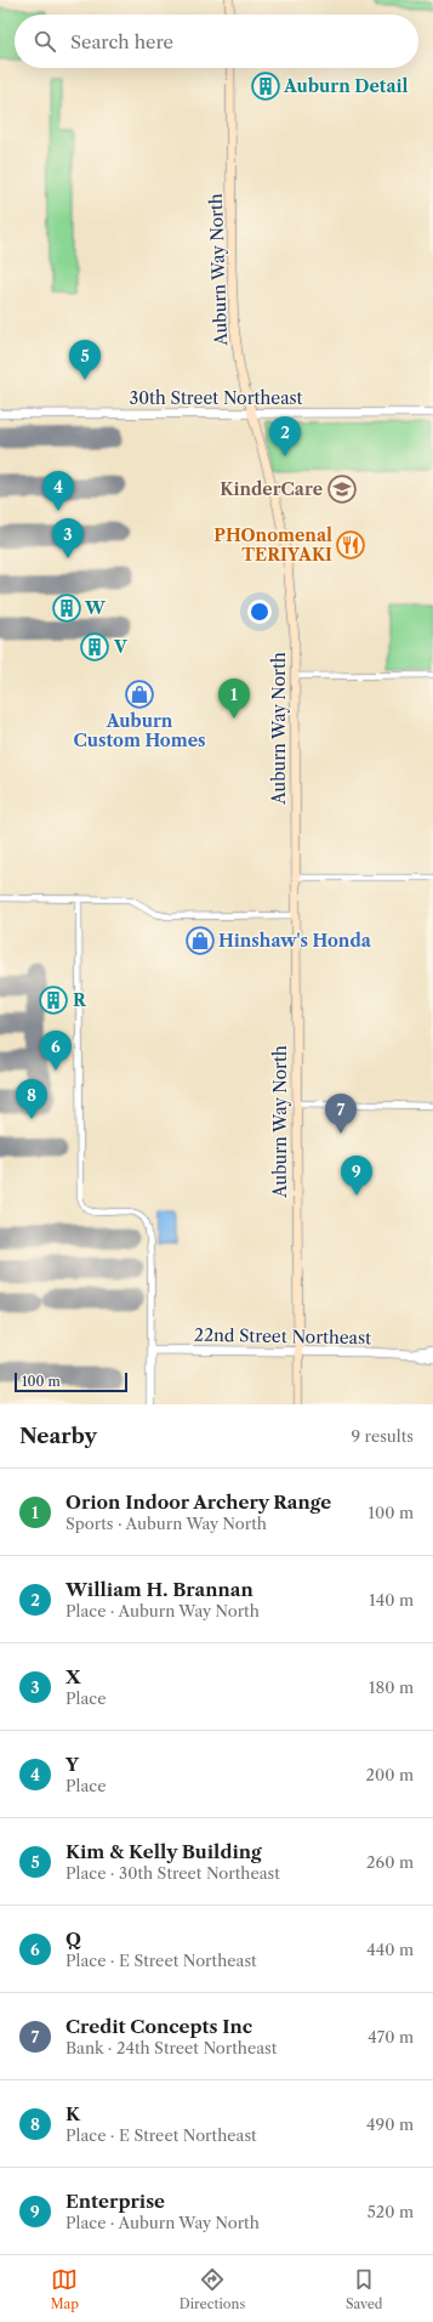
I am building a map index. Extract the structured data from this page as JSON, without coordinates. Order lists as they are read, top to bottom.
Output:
{
  "streets": {
    "main road": ["Auburn Way North"],
    "street": ["30th Street Northeast", "22nd Street Northeast"]
  },
  "crossings": [
    ["Auburn Way North", "30th Street Northeast"],
    ["Auburn Way North", "22nd Street Northeast"]
  ],
  "places": {
    "building": [
      "Auburn Detail",
      "W",
      "V",
      "R"
    ],
    "school or university": ["KinderCare"],
    "restaurant": ["PHOnomenal TERIYAKI"],
    "shop": ["Auburn Custom Homes", "Hinshaw's Honda"]
  },
  "scale_bar": "100 m",
  "page": {
    "search": "Search here",
    "pins": [
      "5",
      "2",
      "4",
      "3",
      "1",
      "6",
      "8",
      "7",
      "9"
    ],
    "scale": "100 m",
    "heading": ["Nearby", "9 results"],
    "list": [
      {
        "mark": "1",
        "name": "Orion Indoor Archery Range",
        "note": "Sports · Auburn Way North",
        "value": "100 m"
      },
      {
        "mark": "2",
        "name": "William H. Brannan",
        "note": "Place · Auburn Way North",
        "value": "140 m"
      },
      {
        "mark": "3",
        "name": "X",
        "note": "Place",
        "value": "180 m"
      },
      {
        "mark": "4",
        "name": "Y",
        "note": "Place",
        "value": "200 m"
      },
      {
        "mark": "5",
        "name": "Kim & Kelly Building",
        "note": "Place · 30th Street Northeast",
        "value": "260 m"
      },
      {
        "mark": "6",
        "name": "Q",
        "note": "Place · E Street Northeast",
        "value": "440 m"
      },
      {
        "mark": "7",
        "name": "Credit Concepts Inc",
        "note": "Bank · 24th Street Northeast",
        "value": "470 m"
      },
      {
        "mark": "8",
        "name": "K",
        "note": "Place · E Street Northeast",
        "value": "490 m"
      },
      {
        "mark": "9",
        "name": "Enterprise",
        "note": "Place · Auburn Way North",
        "value": "520 m"
      }
    ],
    "nav": ["Map", "Directions", "Saved"]
  }
}
